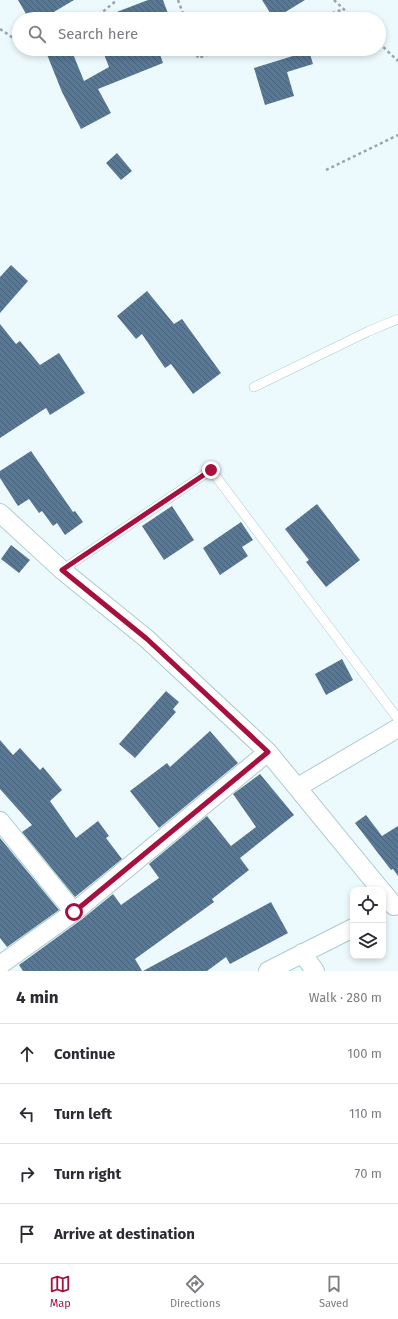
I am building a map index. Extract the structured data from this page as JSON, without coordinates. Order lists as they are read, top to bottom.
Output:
{
  "page": {
    "search": "Search here",
    "heading": ["4 min", "Walk · 280 m"],
    "list": [
      ["Continue", "100 m"],
      ["Turn left", "110 m"],
      ["Turn right", "70 m"],
      "Arrive at destination"
    ],
    "nav": ["Map", "Directions", "Saved"]
  }
}
